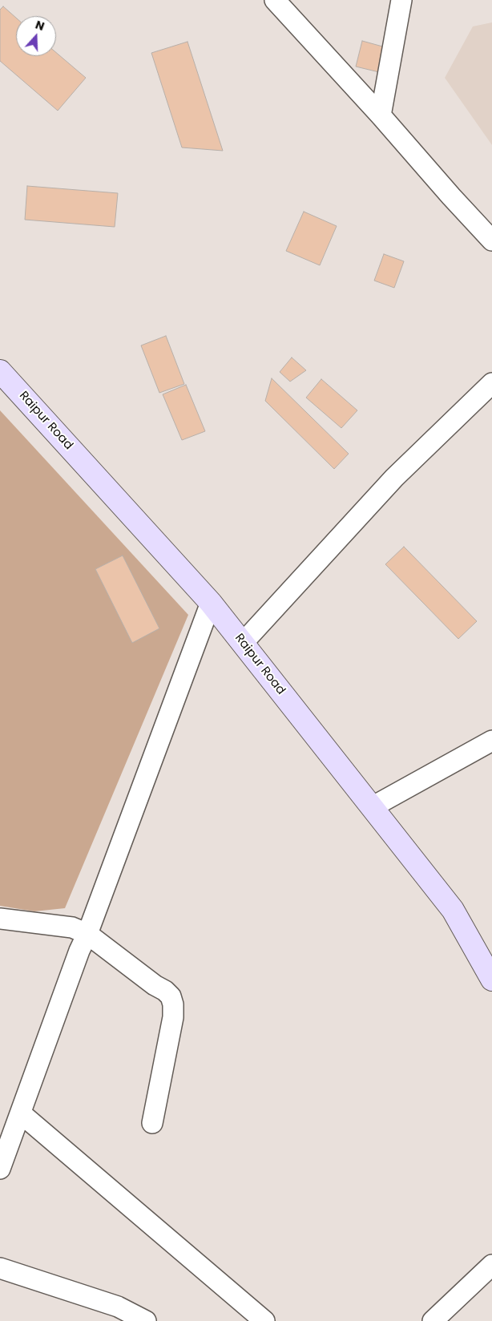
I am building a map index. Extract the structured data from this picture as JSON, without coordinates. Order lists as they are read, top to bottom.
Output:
{
  "streets": {
    "main road": ["Raipur Road"]
  },
  "north": "top"
}
